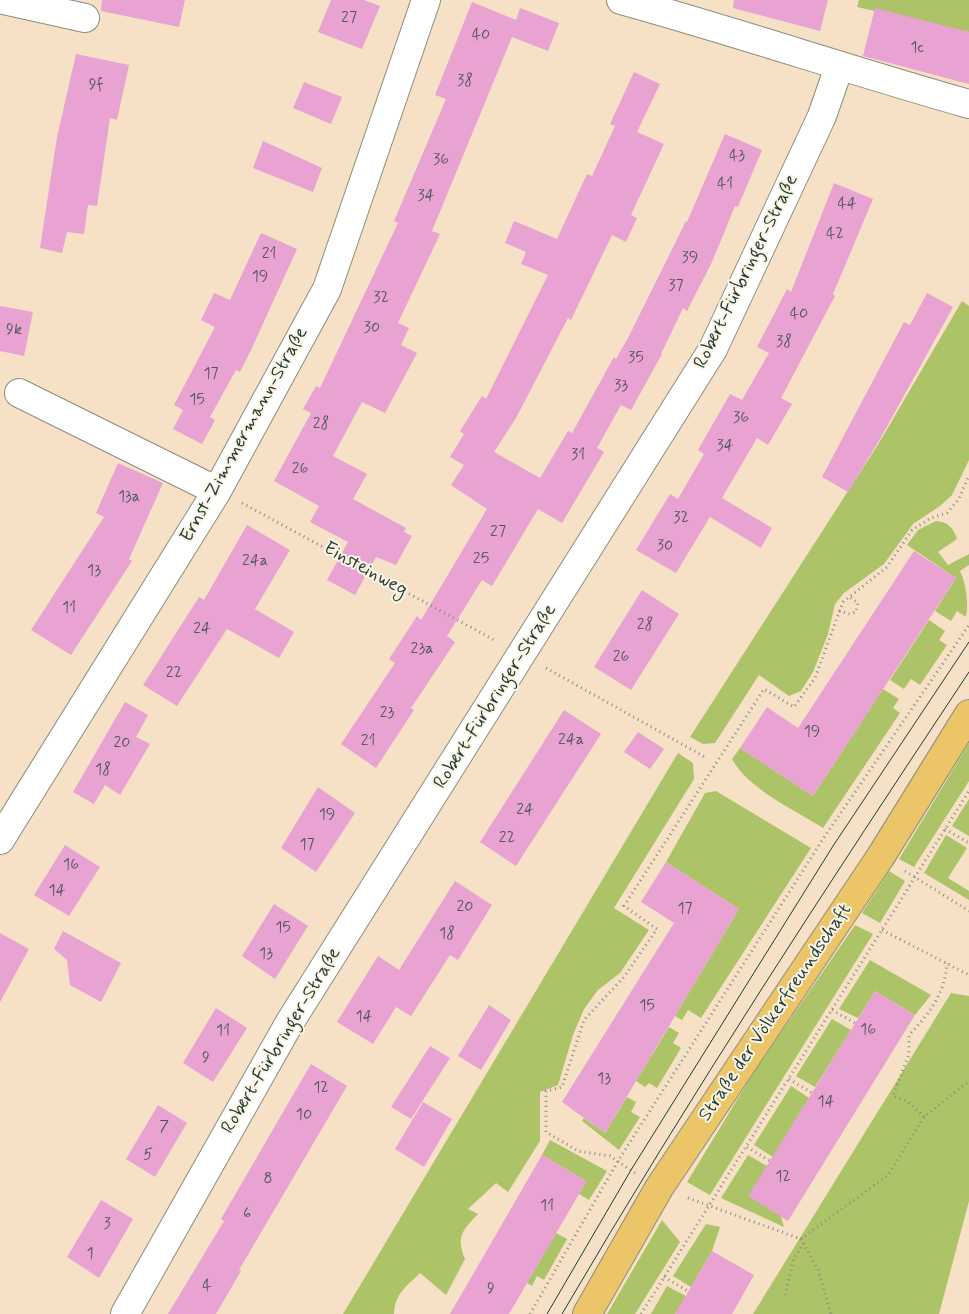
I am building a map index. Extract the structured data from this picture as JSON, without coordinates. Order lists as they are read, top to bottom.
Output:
{
  "streets": {
    "main road": ["Straße der Völkerfreundschaft"],
    "street": ["Robert-Fürbringer-Straße", "Ernst-Zimmermann-Straße"],
    "path": ["Einsteinweg"]
  },
  "crossings": [
    ["Robert-Fürbringer-Straße", "Einsteinweg"],
    ["Ernst-Zimmermann-Straße", "Einsteinweg"]
  ],
  "house_numbers": [
    "27",
    "40",
    "1c",
    "38",
    "9f",
    "43",
    "36",
    "41",
    "34",
    "44",
    "42",
    "21",
    "39",
    "19",
    "37",
    "32",
    "40",
    "30",
    "9k",
    "38",
    "35",
    "17",
    "33",
    "15",
    "36",
    "28",
    "34",
    "31",
    "26",
    "13a",
    "32",
    "27",
    "30",
    "25",
    "24a",
    "13",
    "11",
    "28",
    "24",
    "23a",
    "26",
    "22",
    "23",
    "19",
    "24a",
    "21",
    "20",
    "18",
    "24",
    "19",
    "22",
    "17",
    "16",
    "14",
    "20",
    "17",
    "15",
    "18",
    "13",
    "15",
    "14",
    "16",
    "11",
    "9",
    "13",
    "12",
    "14",
    "10",
    "7",
    "5",
    "12",
    "8",
    "11",
    "6",
    "3",
    "1",
    "4",
    "9"
  ]
}
